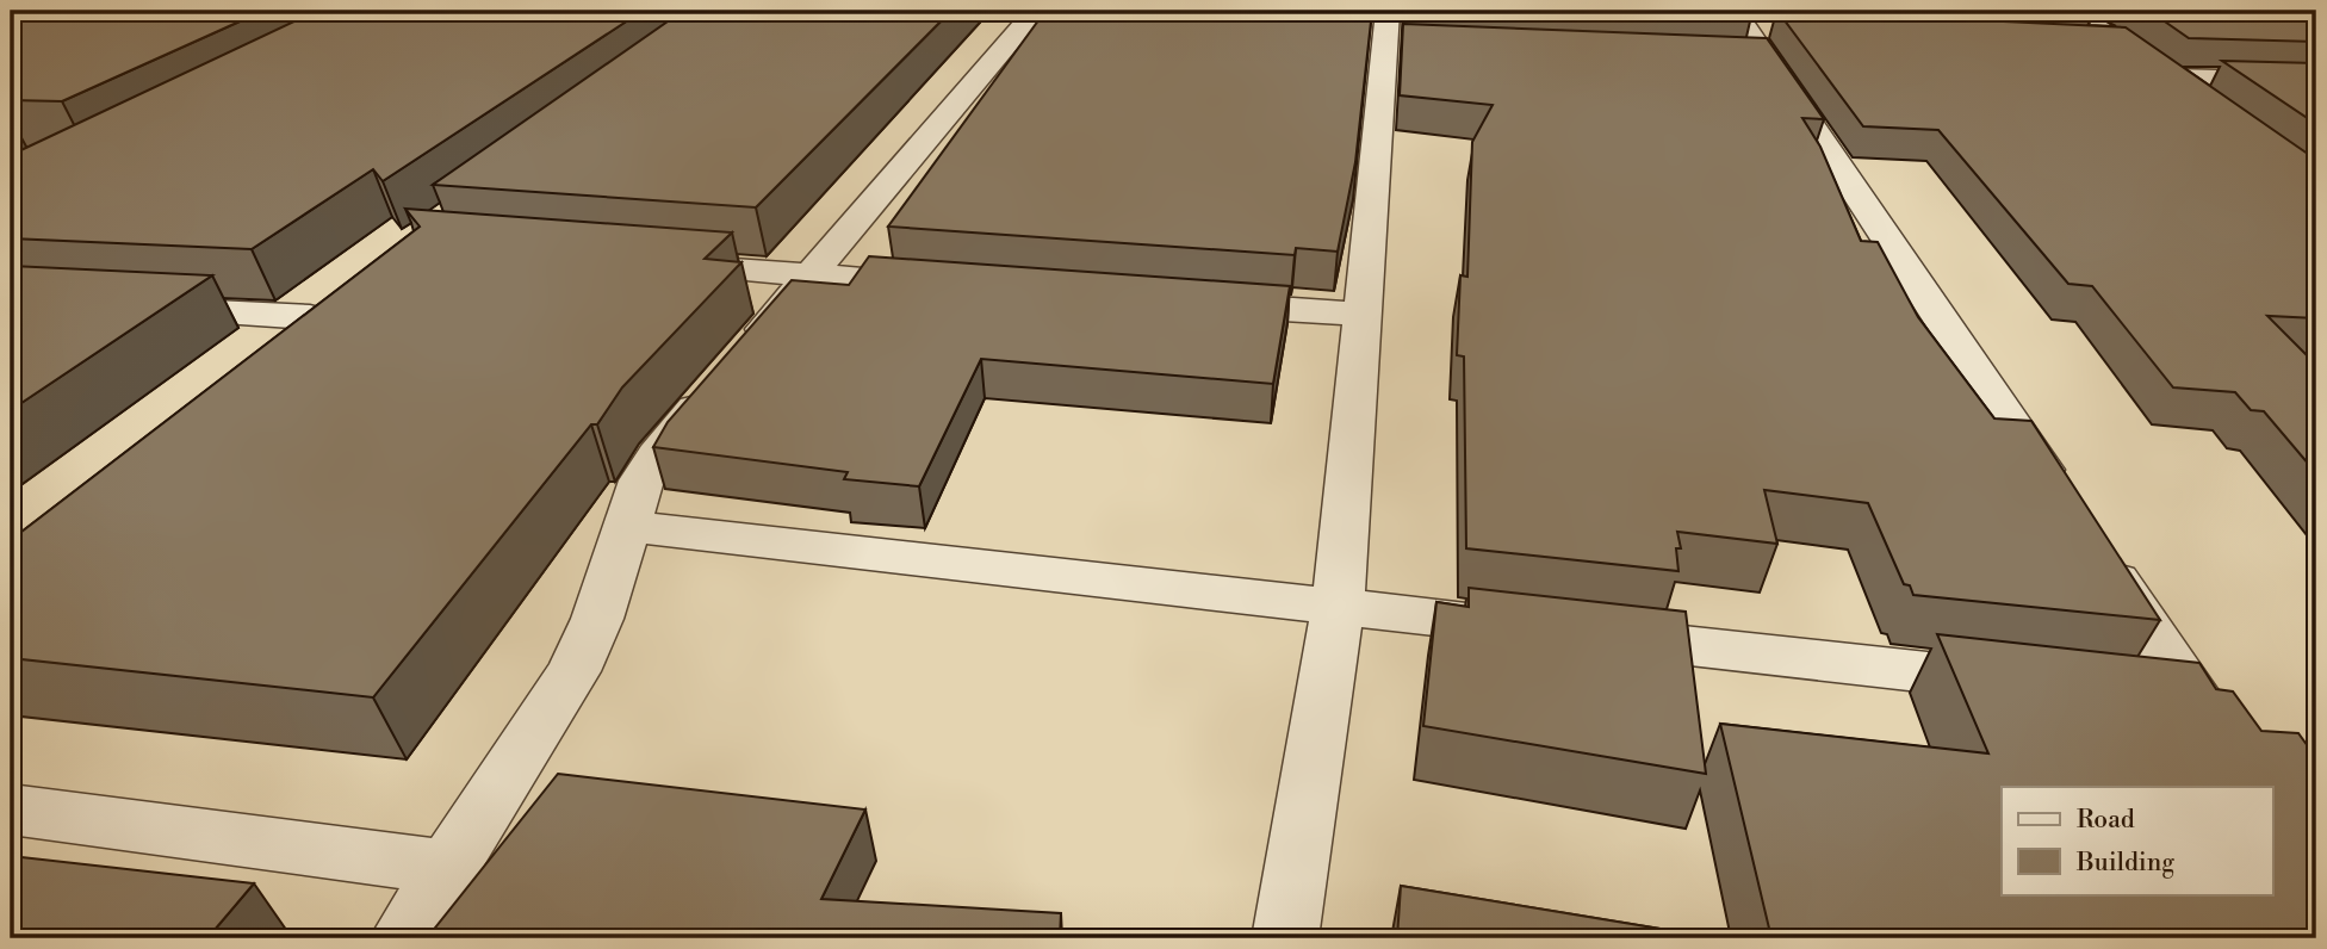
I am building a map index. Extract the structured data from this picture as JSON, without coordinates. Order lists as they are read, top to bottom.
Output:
{
  "legend": ["Road", "Building"]
}
